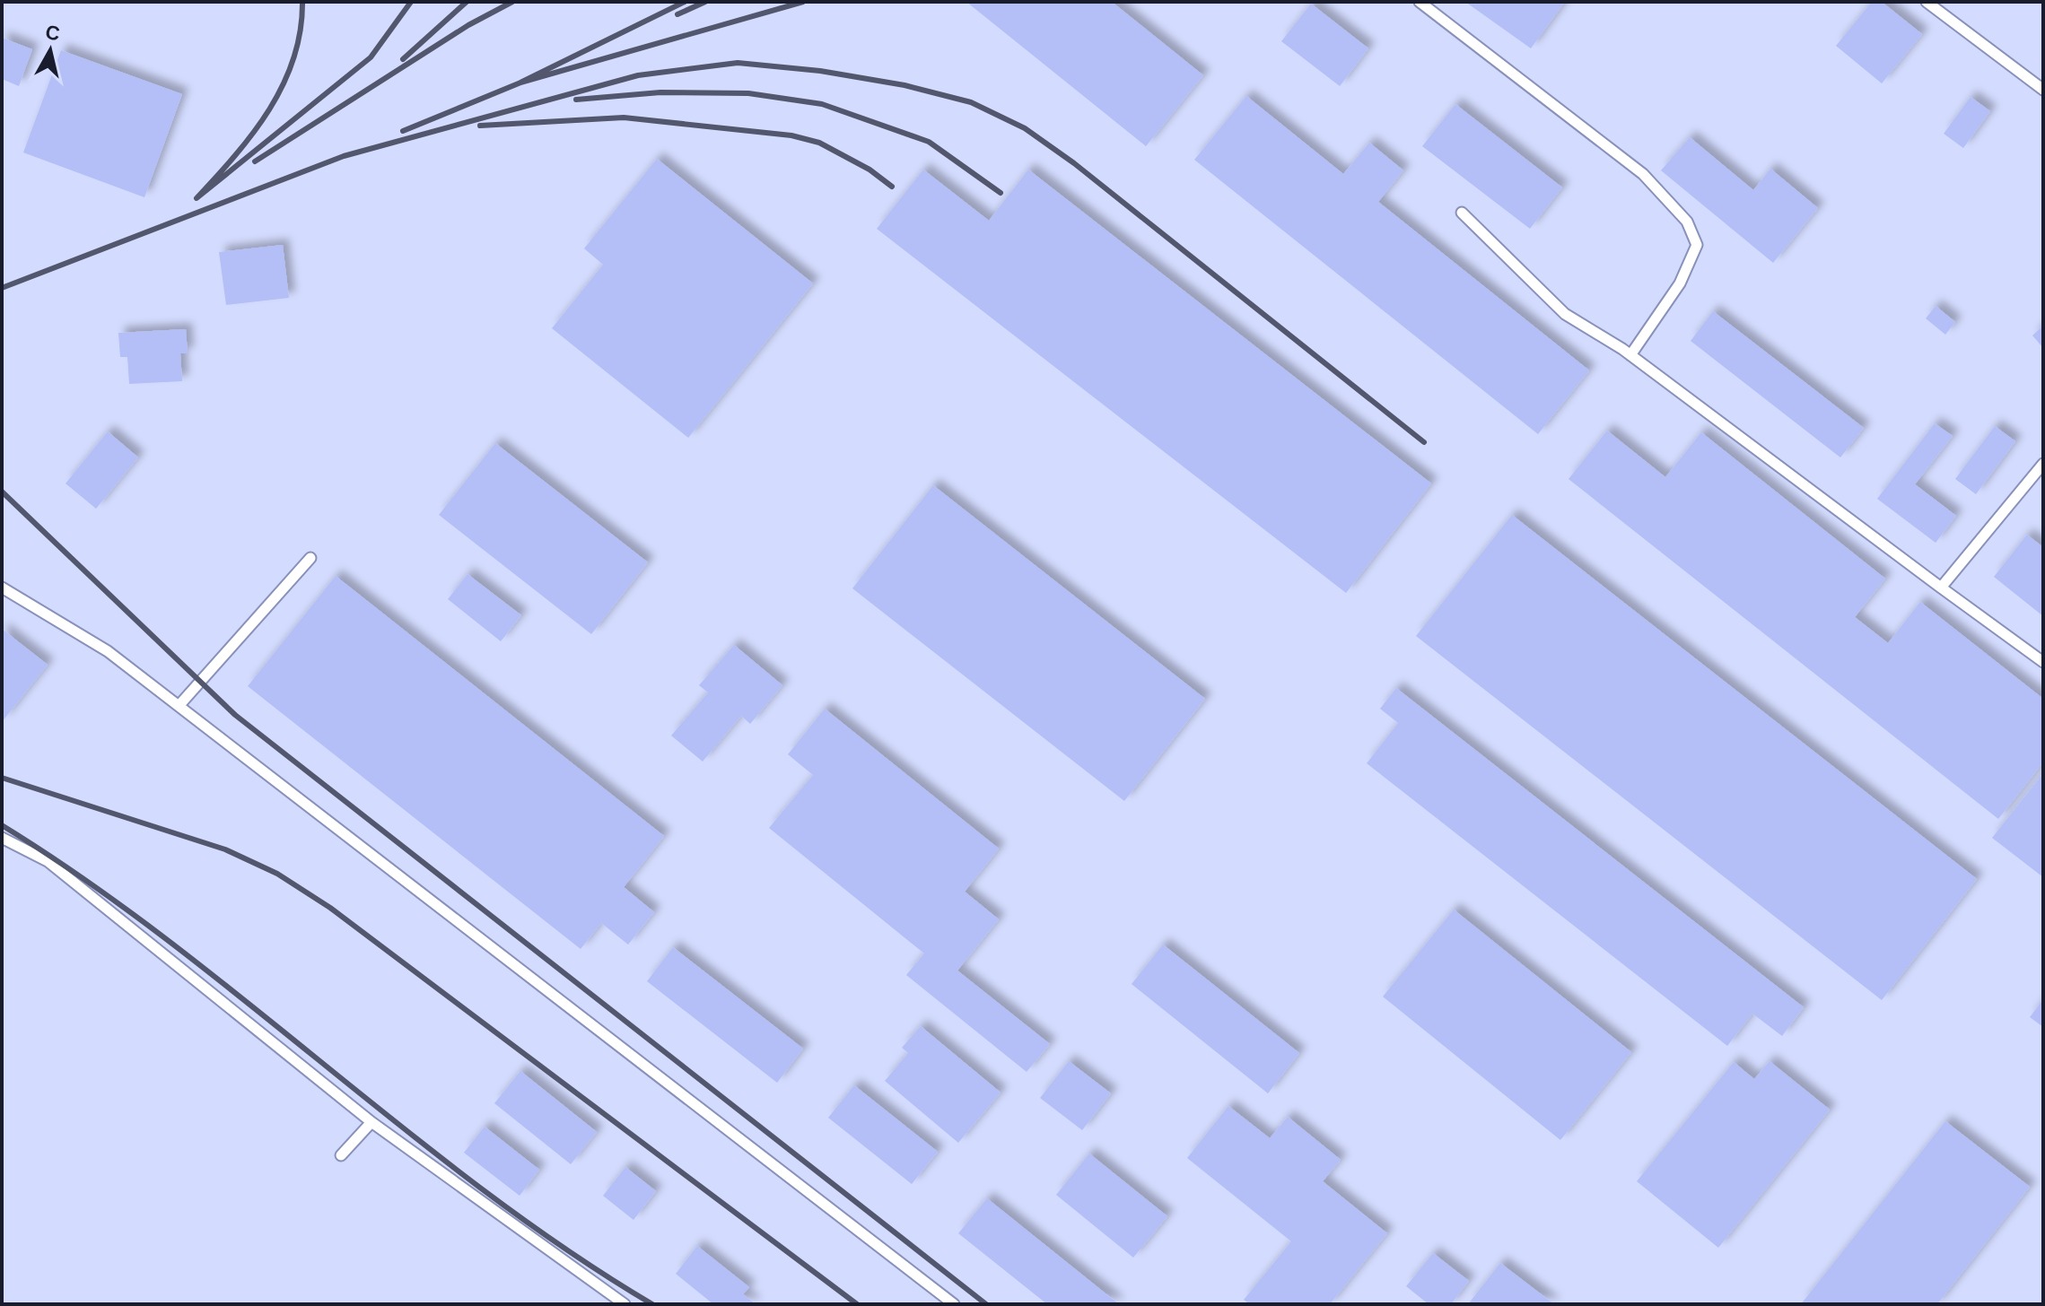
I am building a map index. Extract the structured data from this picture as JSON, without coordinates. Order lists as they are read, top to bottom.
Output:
{
  "north": "top"
}
